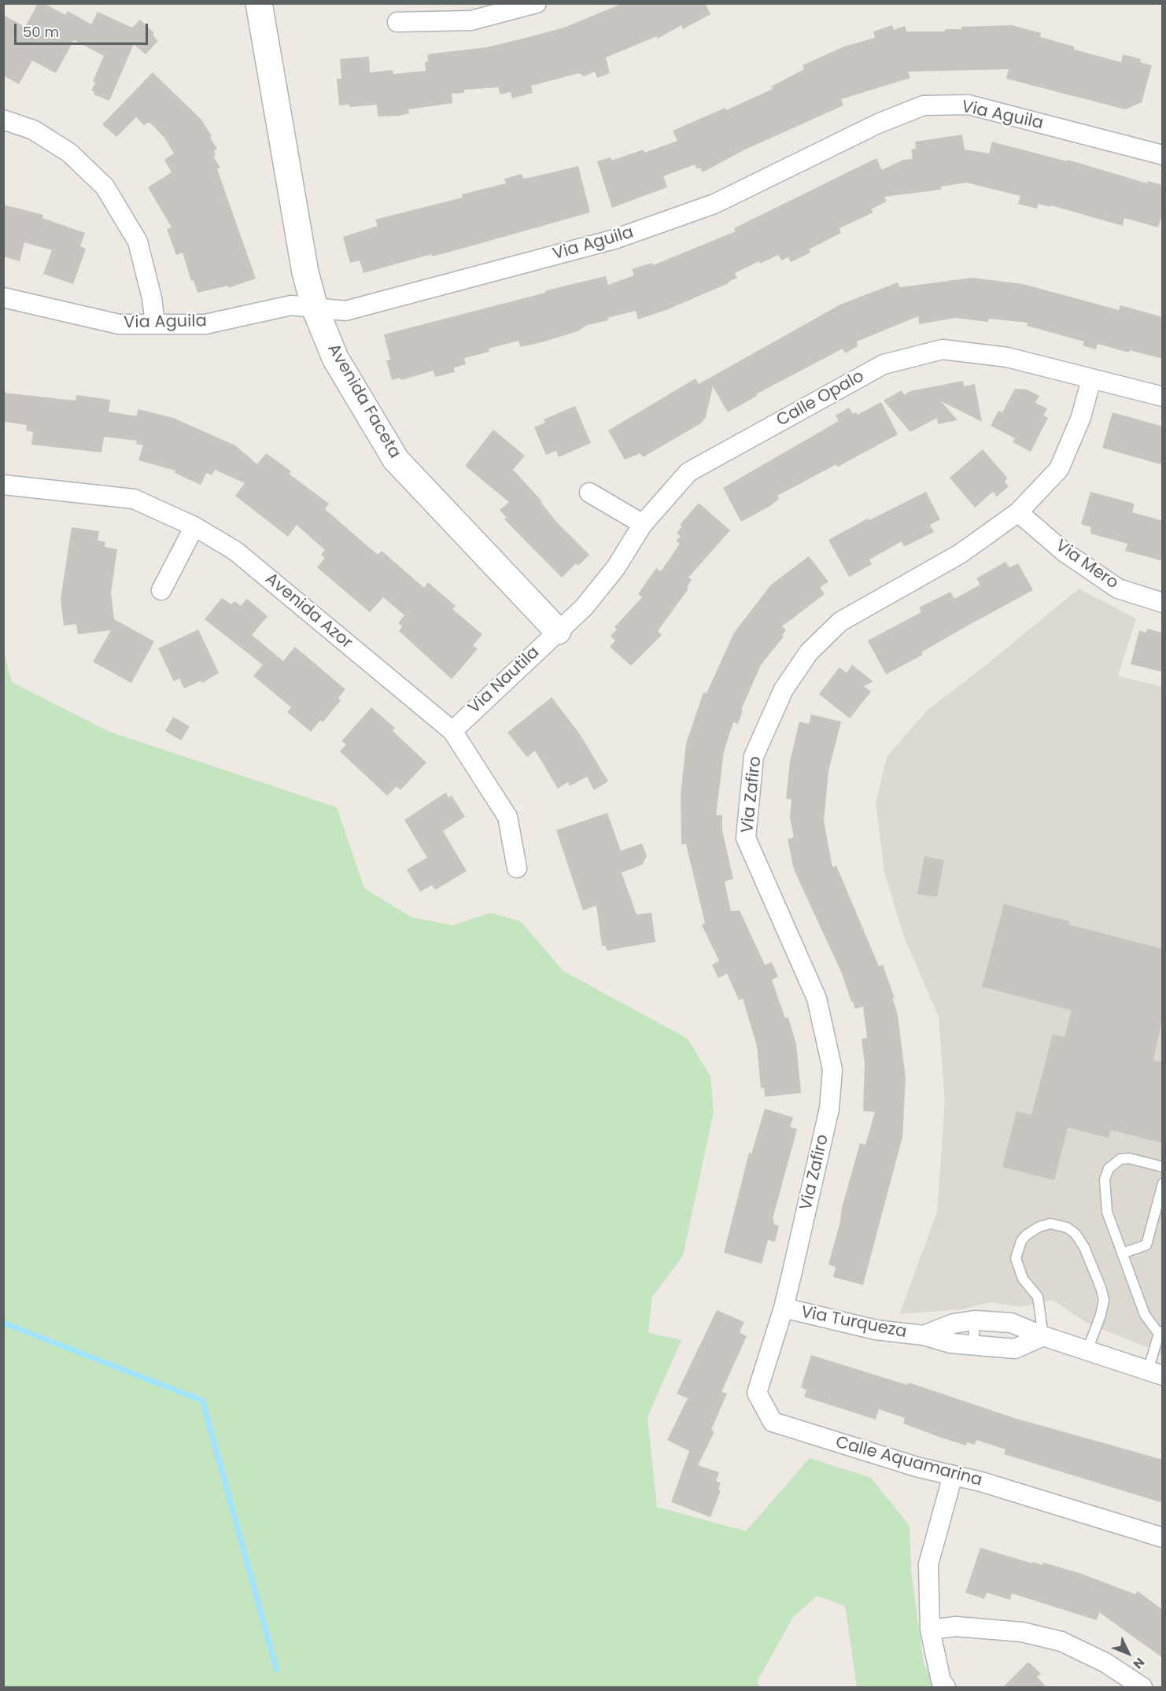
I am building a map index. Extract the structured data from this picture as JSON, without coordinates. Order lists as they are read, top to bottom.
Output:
{
  "streets": {
    "street": [
      "Via Aguila",
      "Calle Opalo",
      "Avenida Faceta",
      "Via Mero",
      "Avenida Azor",
      "Via Nautila",
      "Via Zafiro",
      "Via Turqueza",
      "Calle Aquamarina"
    ]
  },
  "crossings": [
    ["Via Aguila", "Avenida Faceta"],
    ["Calle Opalo", "Avenida Faceta"],
    ["Calle Opalo", "Via Nautila"],
    ["Calle Opalo", "Via Zafiro"],
    ["Avenida Faceta", "Via Nautila"],
    ["Via Mero", "Via Zafiro"],
    ["Avenida Azor", "Via Nautila"],
    ["Via Zafiro", "Via Turqueza"],
    ["Via Zafiro", "Calle Aquamarina"],
    ["Via Turqueza", "Calle Aquamarina"]
  ],
  "scale_bar": "50 m",
  "north": "bottom right"
}
